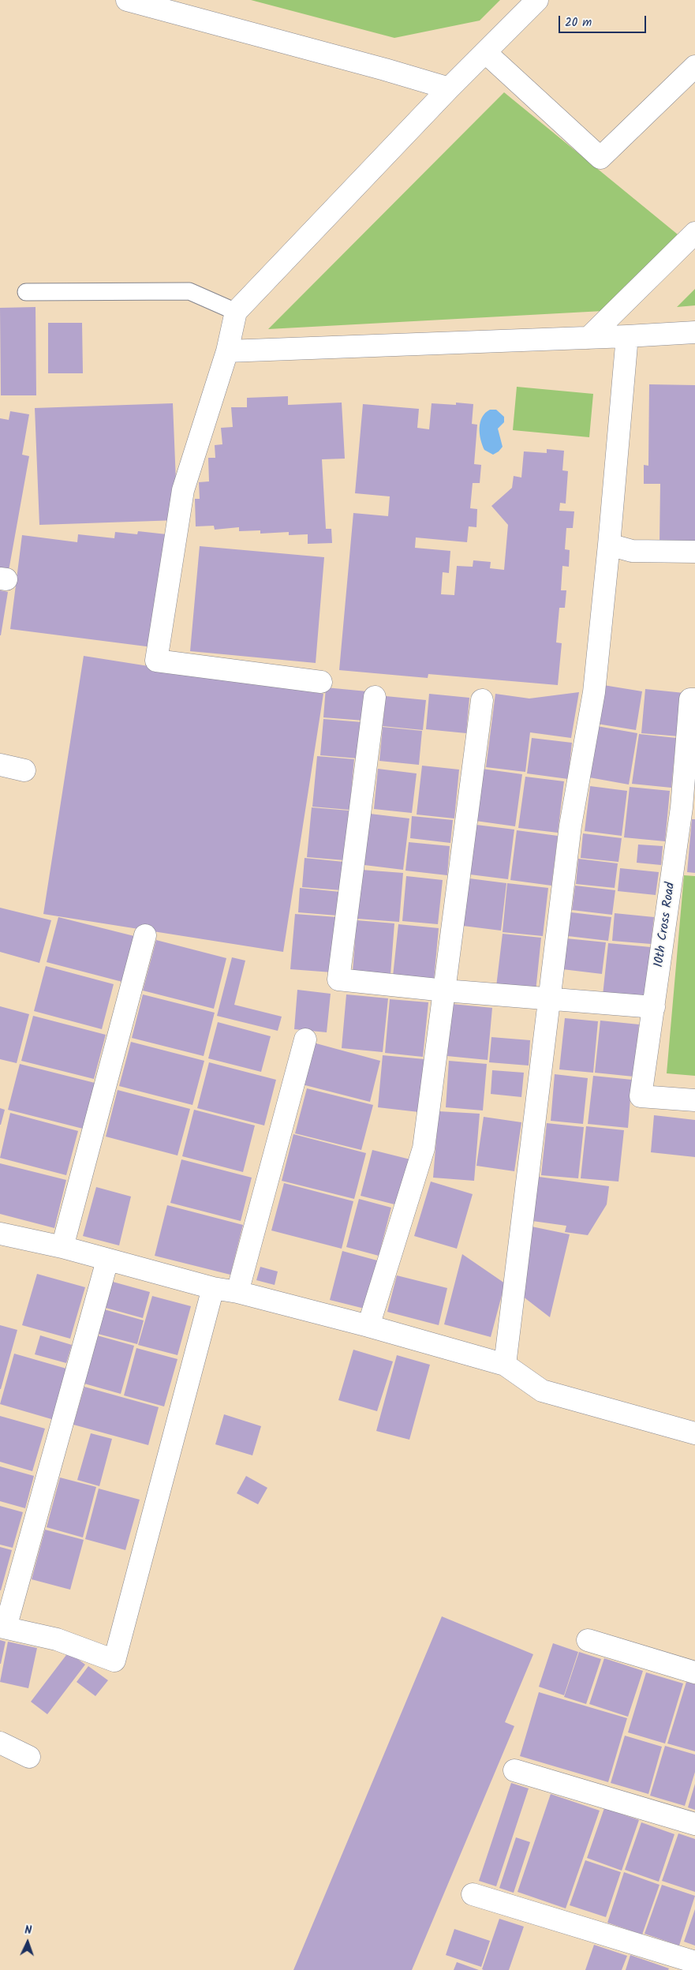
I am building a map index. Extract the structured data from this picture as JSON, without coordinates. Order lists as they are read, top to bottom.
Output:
{
  "streets": {
    "street": ["10th Cross Road"]
  },
  "scale_bar": "20 m",
  "north": "top"
}
